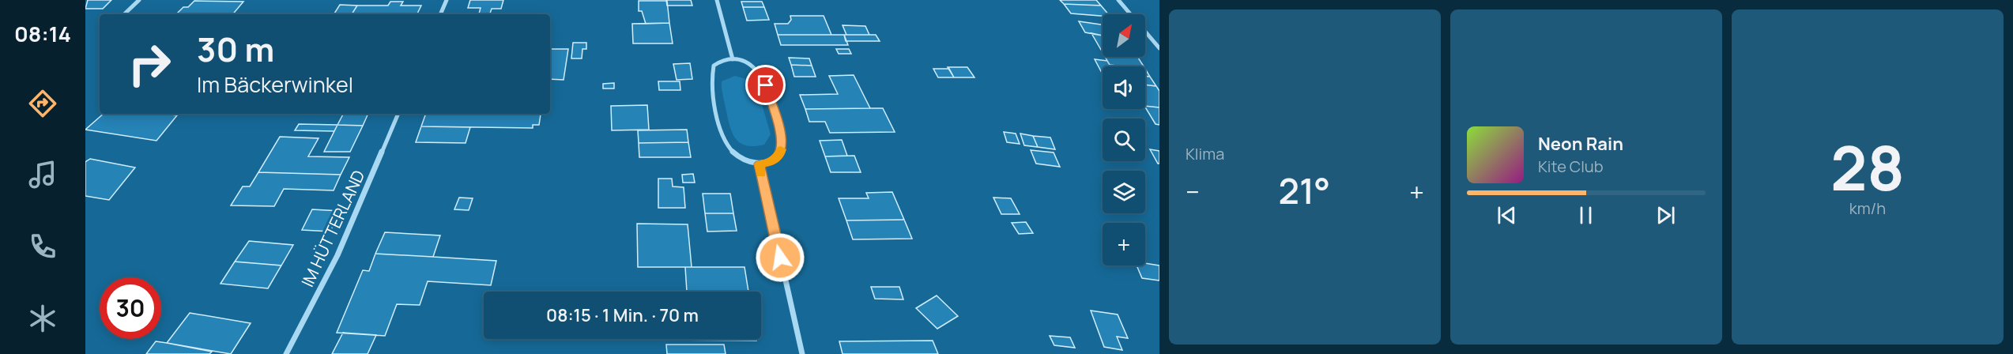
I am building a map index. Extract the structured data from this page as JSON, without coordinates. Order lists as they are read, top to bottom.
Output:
{
  "streets": {
    "street": ["IM HÜTTERLAND"]
  },
  "north": "top right",
  "page": {
    "tabs": "08:14",
    "tile": [
      "Klima",
      ["28", "km/h"]
    ],
    "map_buttons": "+",
    "turn": ["30 m", "Im Bäckerwinkel"],
    "song": ["Neon Rain", "Kite Club"],
    "heat": ["−", "21°", "+"],
    "limit": "30",
    "trip": "08:15 · 1 Min. · 70 m"
  }
}
